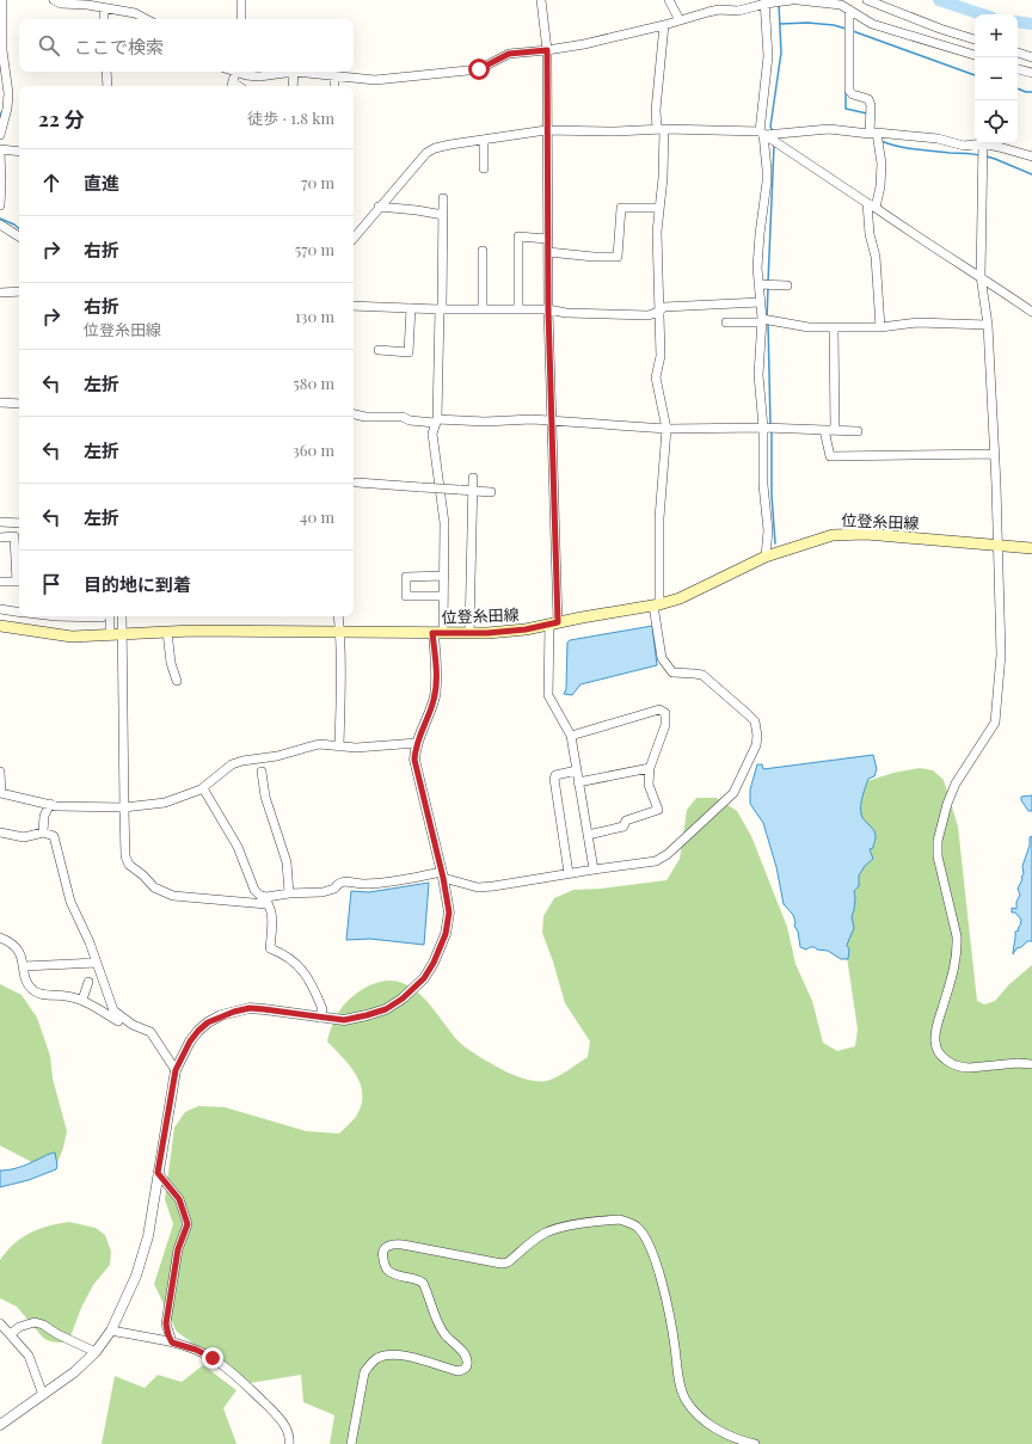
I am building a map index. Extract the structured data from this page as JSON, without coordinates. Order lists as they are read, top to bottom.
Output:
{
  "streets": {
    "main road": ["位登糸田線"]
  },
  "page": {
    "map_buttons": ["+", "−"],
    "search": "ここで検索",
    "heading": ["22 分", "徒歩 · 1.8 km"],
    "list": [
      ["直進", "70 m"],
      ["右折", "570 m"],
      ["右折", "位登糸田線", "130 m"],
      ["左折", "580 m"],
      ["左折", "360 m"],
      ["左折", "40 m"],
      "目的地に到着"
    ]
  }
}
